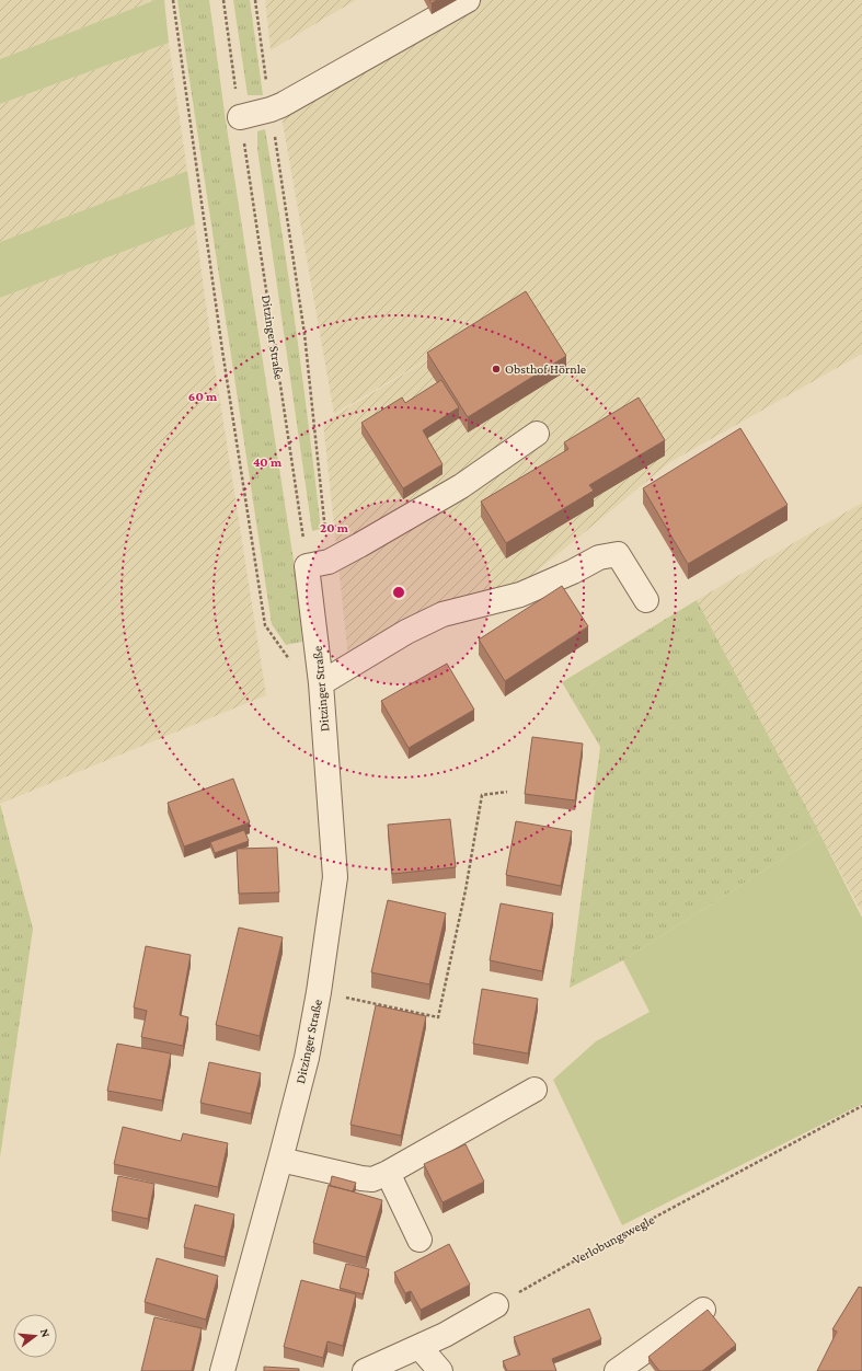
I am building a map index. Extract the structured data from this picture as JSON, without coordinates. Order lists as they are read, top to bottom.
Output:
{
  "streets": {
    "street": ["Ditzinger Straße"],
    "path": ["Verlobungswegle"]
  },
  "places": ["Obsthof Hörnle"],
  "north": "right",
  "rings": ["60 m", "40 m", "20 m"]
}
